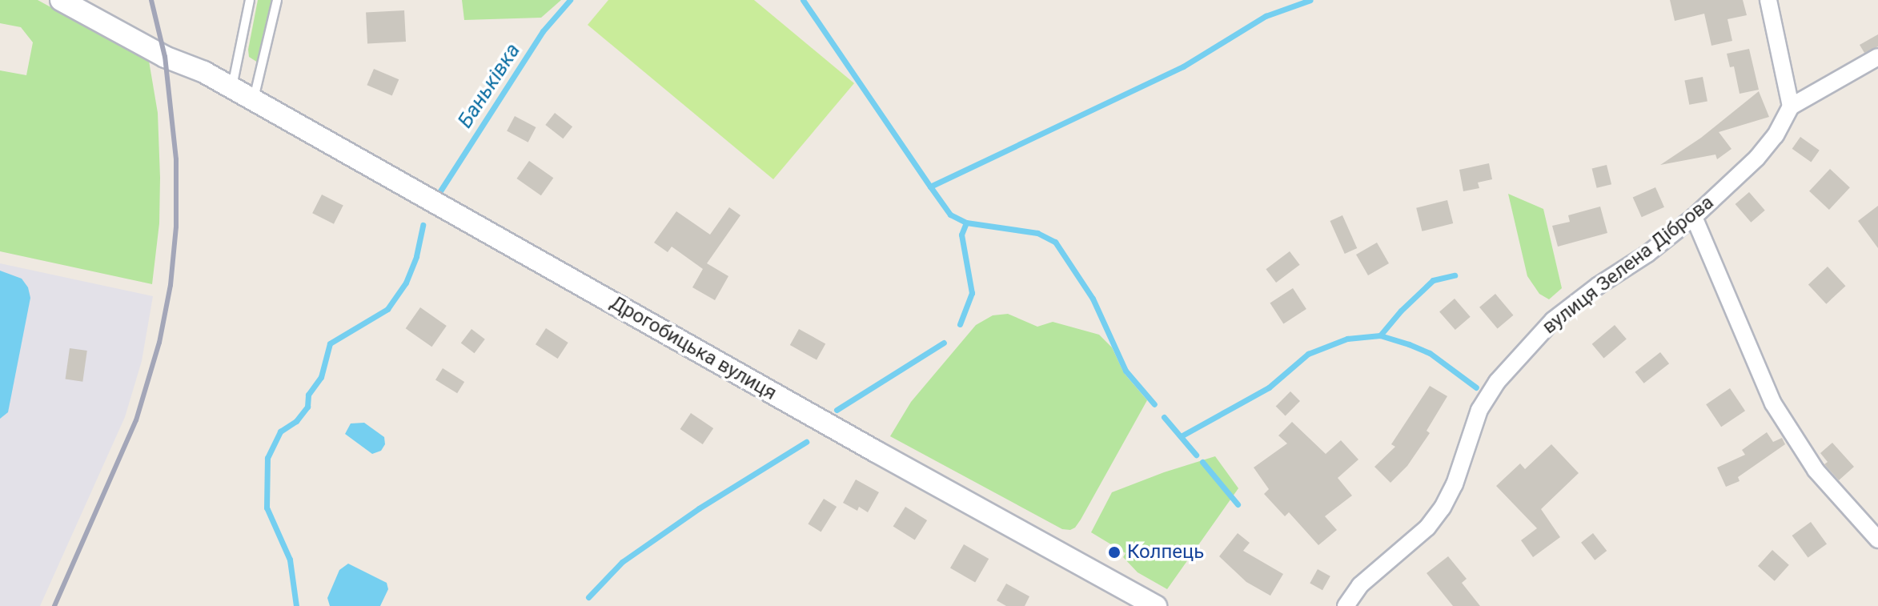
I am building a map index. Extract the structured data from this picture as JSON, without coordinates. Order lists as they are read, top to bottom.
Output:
{
  "streets": {
    "street": ["вулиця Зелена Діброва", "Дрогобицька вулиця"]
  },
  "water": ["Баньківка"],
  "places": ["Колпець"]
}
